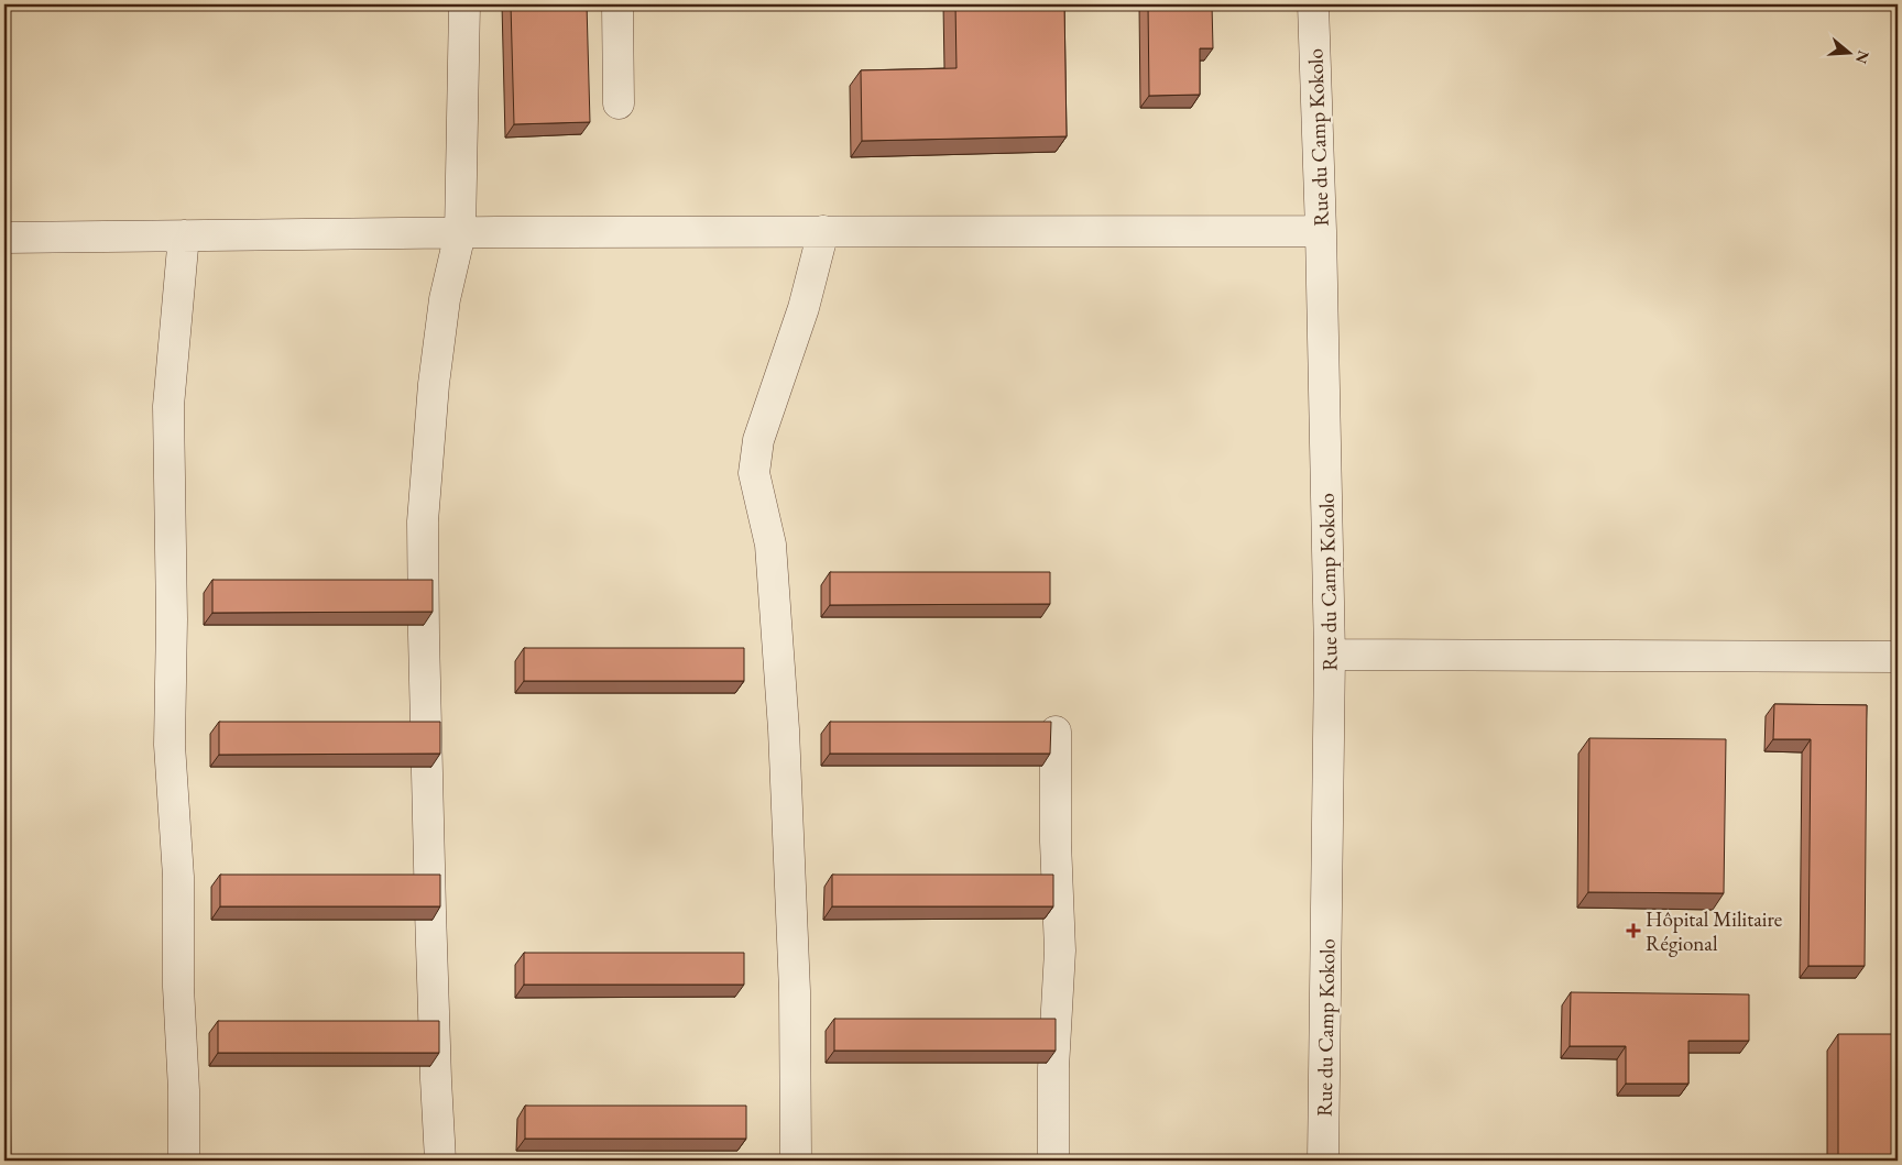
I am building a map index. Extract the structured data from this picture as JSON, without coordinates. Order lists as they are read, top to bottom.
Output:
{
  "streets": {
    "street": ["Rue du Camp Kokolo"]
  },
  "places": {
    "health": ["Hôpital Militaire Régional"]
  },
  "north": "right"
}
